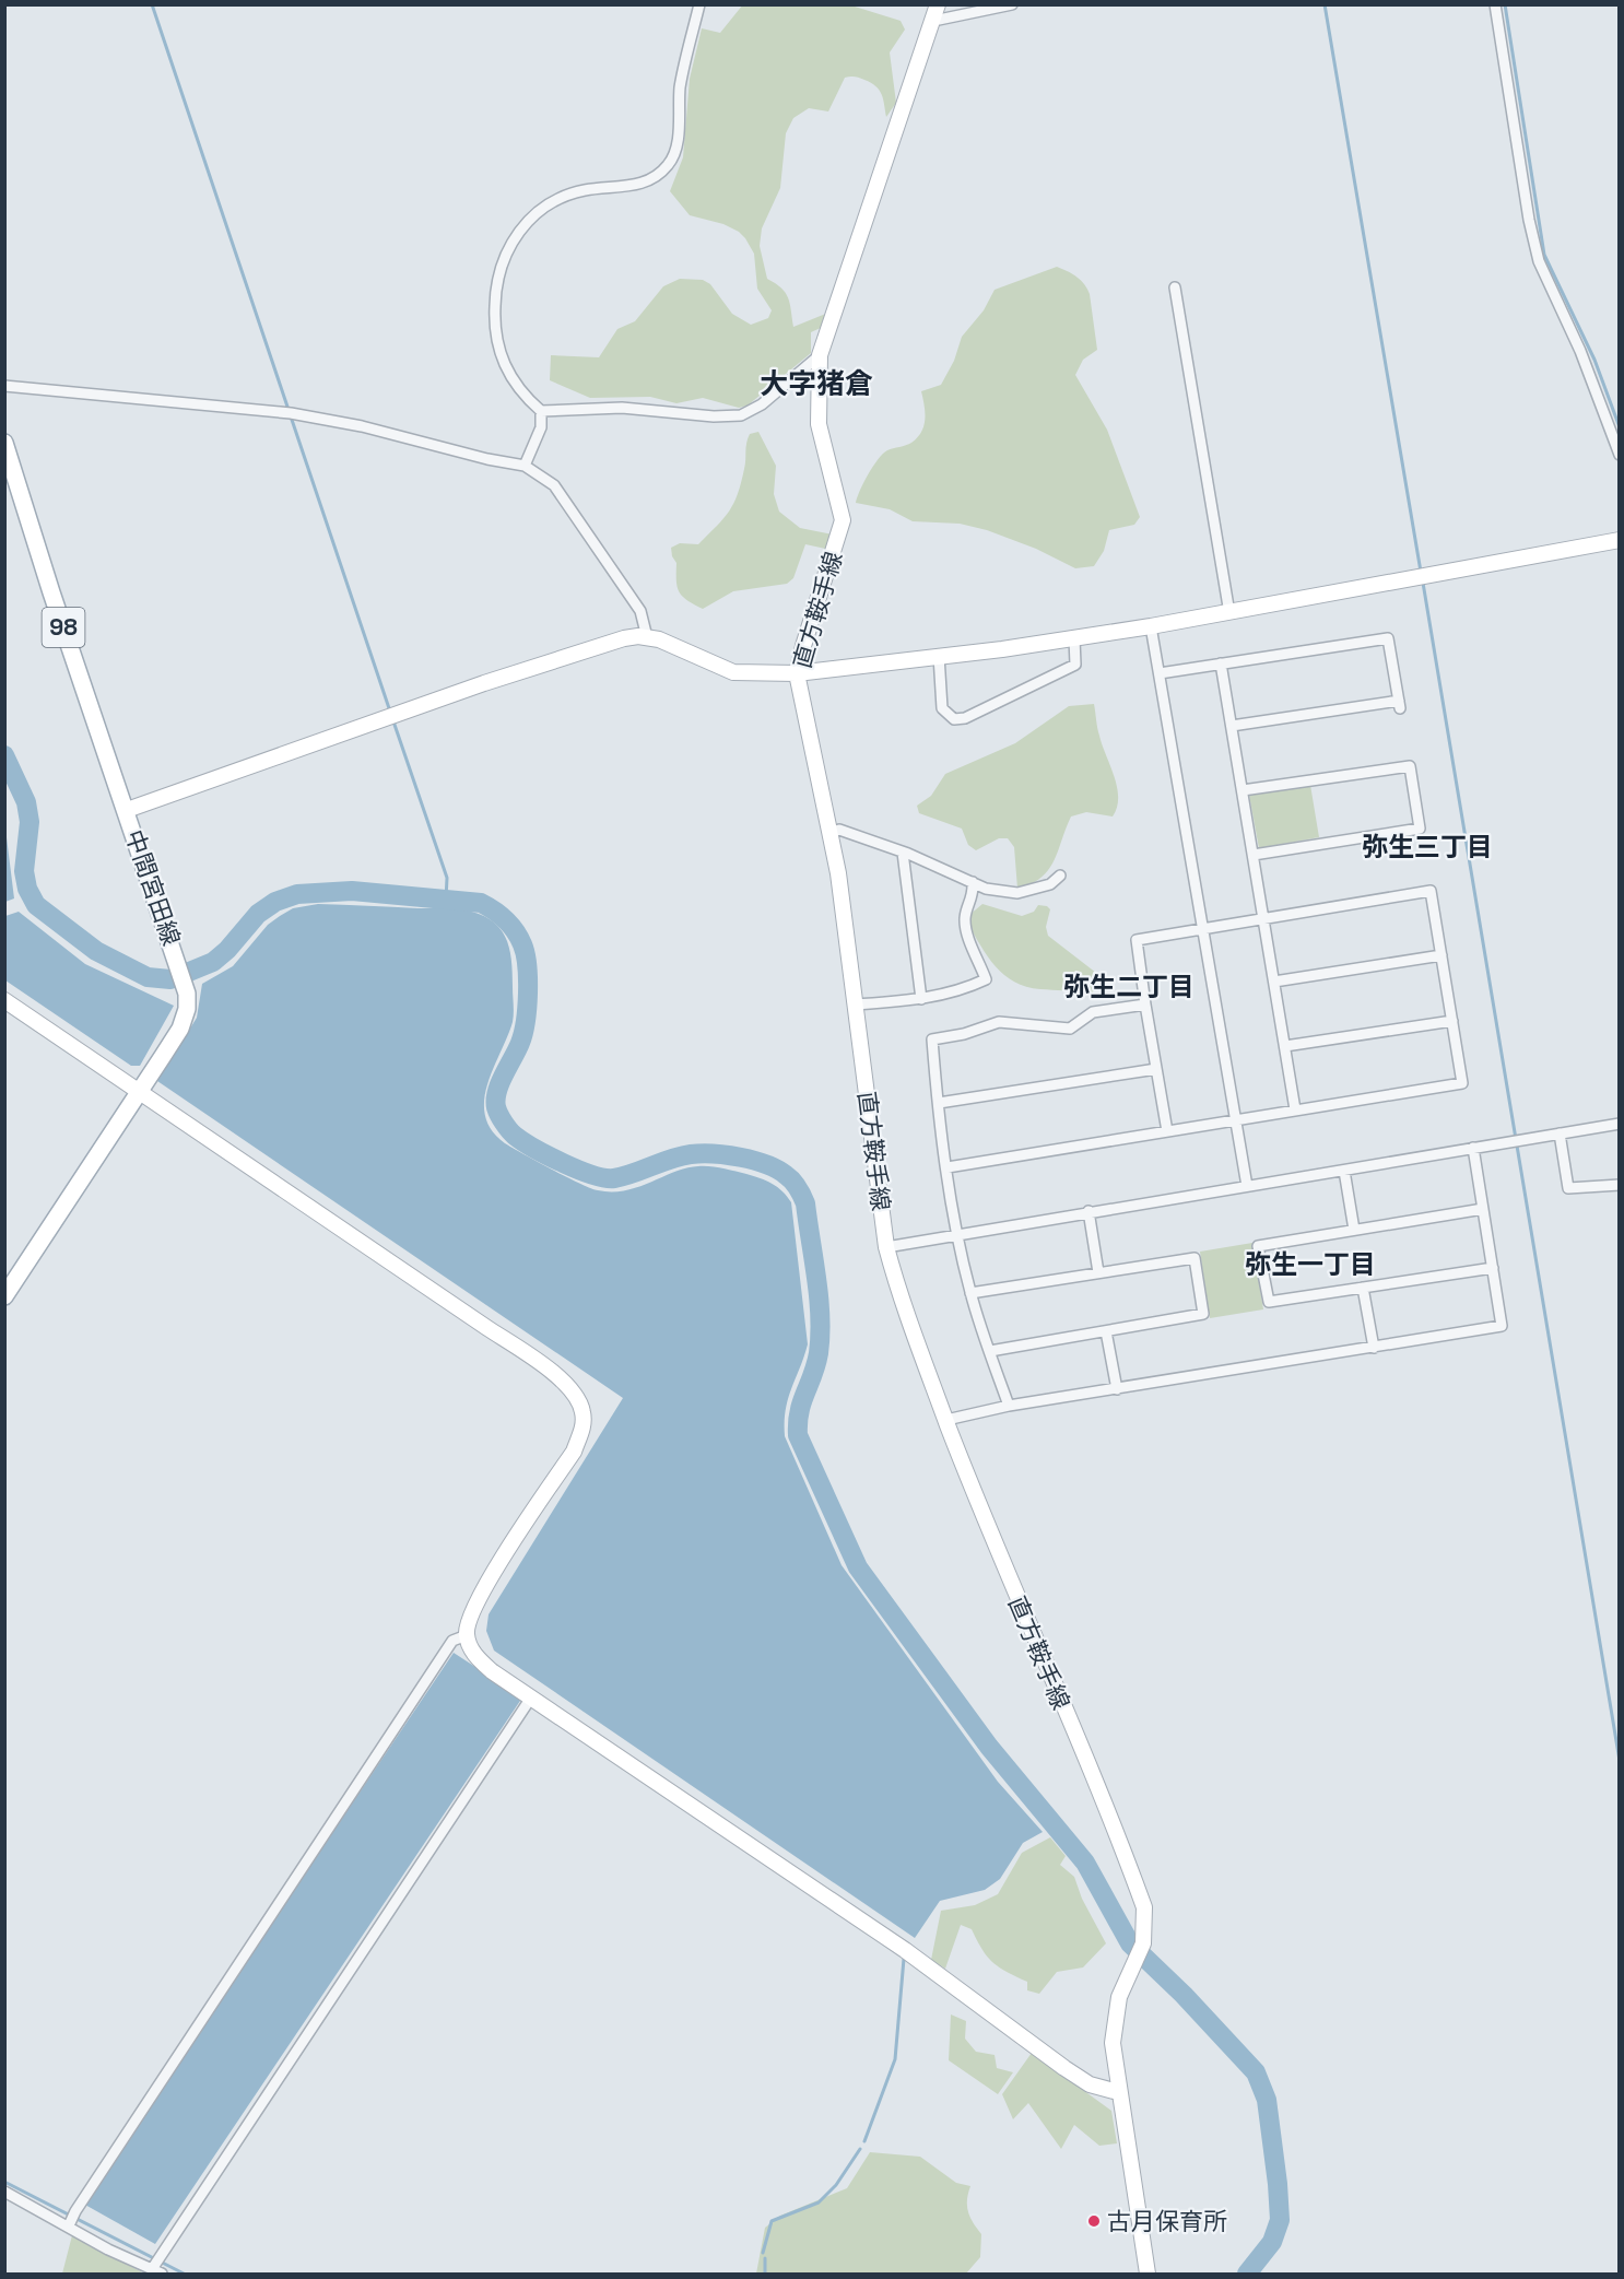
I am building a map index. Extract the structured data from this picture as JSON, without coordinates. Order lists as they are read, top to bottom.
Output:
{
  "streets": {
    "main road": ["98", "中間宮田線"],
    "street": ["直方鞍手線"]
  },
  "districts": [
    "大字猪倉",
    "弥生三丁目",
    "弥生二丁目",
    "弥生一丁目"
  ],
  "places": ["古月保育所"]
}
